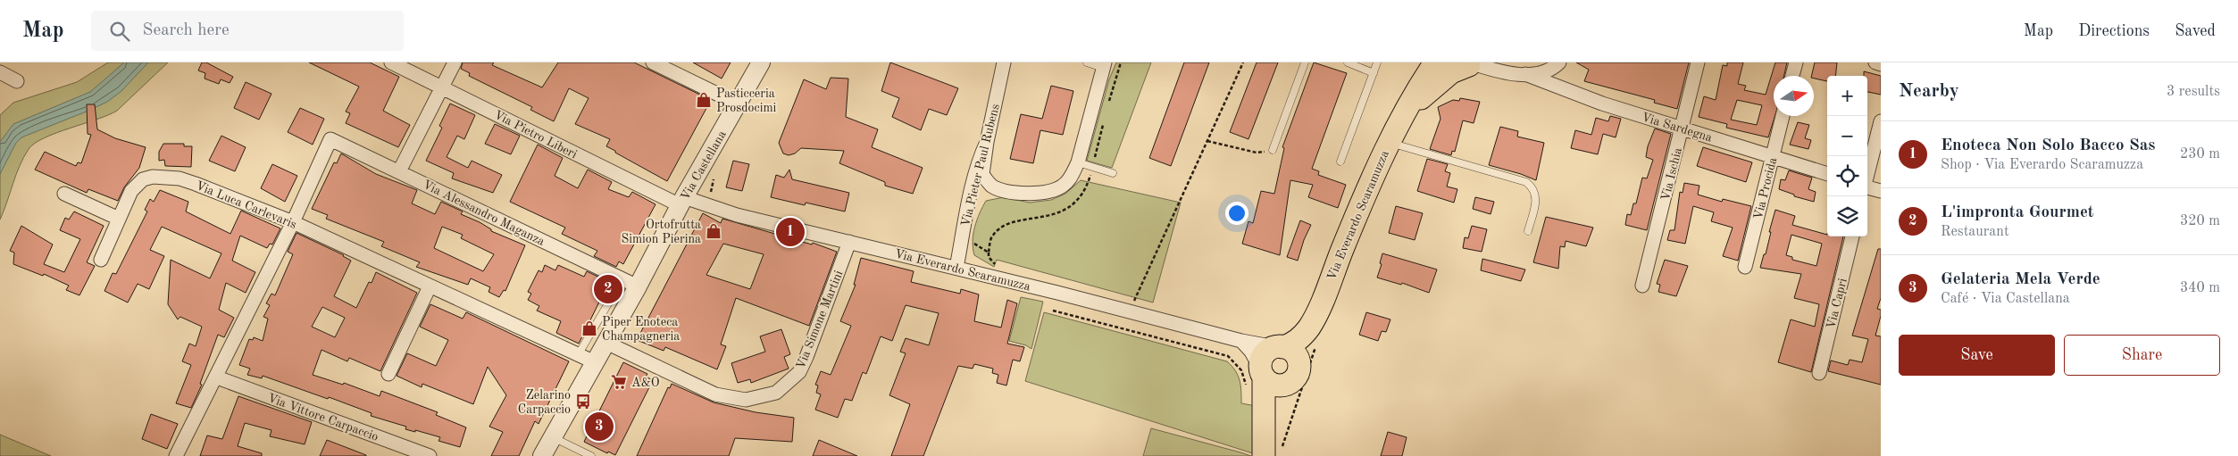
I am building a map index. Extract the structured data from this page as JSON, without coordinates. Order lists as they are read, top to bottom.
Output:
{
  "streets": {
    "main road": ["Via Everardo Scaramuzza"],
    "street": [
      "Via Sardegna",
      "Via Pietro Liberi",
      "Via Castellana",
      "Via Pieter Paul Rubens",
      "Via Ischia",
      "Via Procida",
      "Via Luca Carlevaris",
      "Via Alessandro Maganza",
      "Via Capri",
      "Via Simone Martini",
      "Via Vittore Carpaccio"
    ]
  },
  "crossings": [
    ["Via Sardegna", "Via Ischia"],
    ["Via Sardegna", "Via Procida"],
    ["Via Sardegna", "Via Everardo Scaramuzza"],
    ["Via Pietro Liberi", "Via Castellana"],
    ["Via Pietro Liberi", "Via Everardo Scaramuzza"],
    ["Via Castellana", "Via Luca Carlevaris"],
    ["Via Castellana", "Via Alessandro Maganza"],
    ["Via Castellana", "Via Everardo Scaramuzza"],
    ["Via Castellana", "Via Simone Martini"],
    ["Via Pieter Paul Rubens", "Via Everardo Scaramuzza"],
    ["Via Luca Carlevaris", "Via Alessandro Maganza"],
    ["Via Everardo Scaramuzza", "Via Simone Martini"]
  ],
  "places": {
    "shop": ["Pasticceria Prosdocimi", "Ortofrutta Simion Pierina", "Piper Enoteca Champagneria"],
    "supermarket": ["A&O"],
    "bus stop": ["Zelarino Carpaccio"]
  },
  "north": "right",
  "page": {
    "header": "Map",
    "search": "Search here",
    "nav": ["Map", "Directions", "Saved"],
    "heading": ["Nearby", "3 results"],
    "map_buttons": ["+", "−"],
    "list": [
      {
        "mark": "1",
        "name": "Enoteca Non Solo Bacco Sas",
        "note": "Shop · Via Everardo Scaramuzza",
        "value": "230 m"
      },
      {
        "mark": "2",
        "name": "L'impronta Gourmet",
        "note": "Restaurant",
        "value": "320 m"
      },
      {
        "mark": "3",
        "name": "Gelateria Mela Verde",
        "note": "Café · Via Castellana",
        "value": "340 m"
      }
    ],
    "pins": ["1", "2", "3"],
    "buttons": ["Save", "Share"]
  }
}
